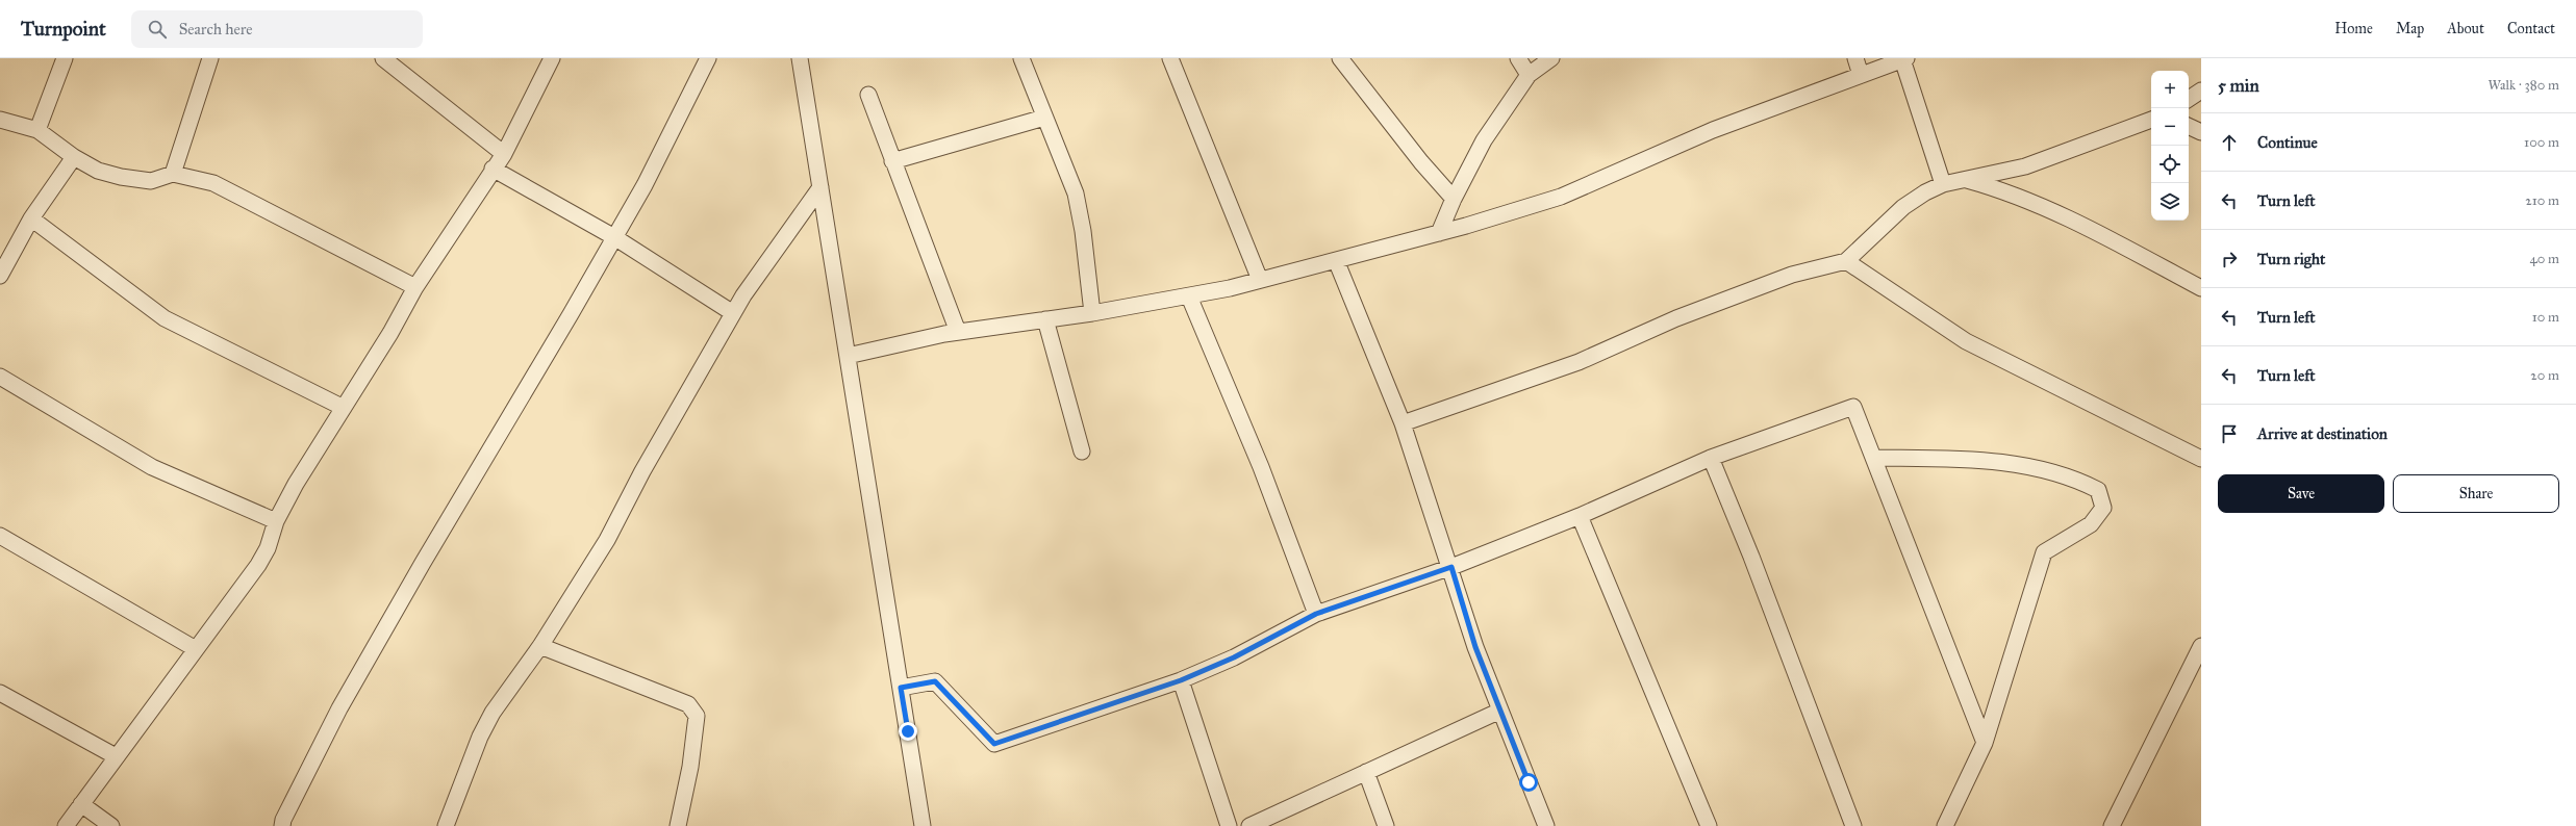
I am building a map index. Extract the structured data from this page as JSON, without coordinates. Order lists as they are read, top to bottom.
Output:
{
  "page": {
    "header": "Turnpoint",
    "search": "Search here",
    "nav": [
      "Home",
      "Map",
      "About",
      "Contact"
    ],
    "heading": ["5 min", "Walk · 380 m"],
    "map_buttons": ["+", "−"],
    "list": [
      ["Continue", "100 m"],
      ["Turn left", "210 m"],
      ["Turn right", "40 m"],
      ["Turn left", "10 m"],
      ["Turn left", "20 m"],
      "Arrive at destination"
    ],
    "buttons": ["Save", "Share"]
  }
}
